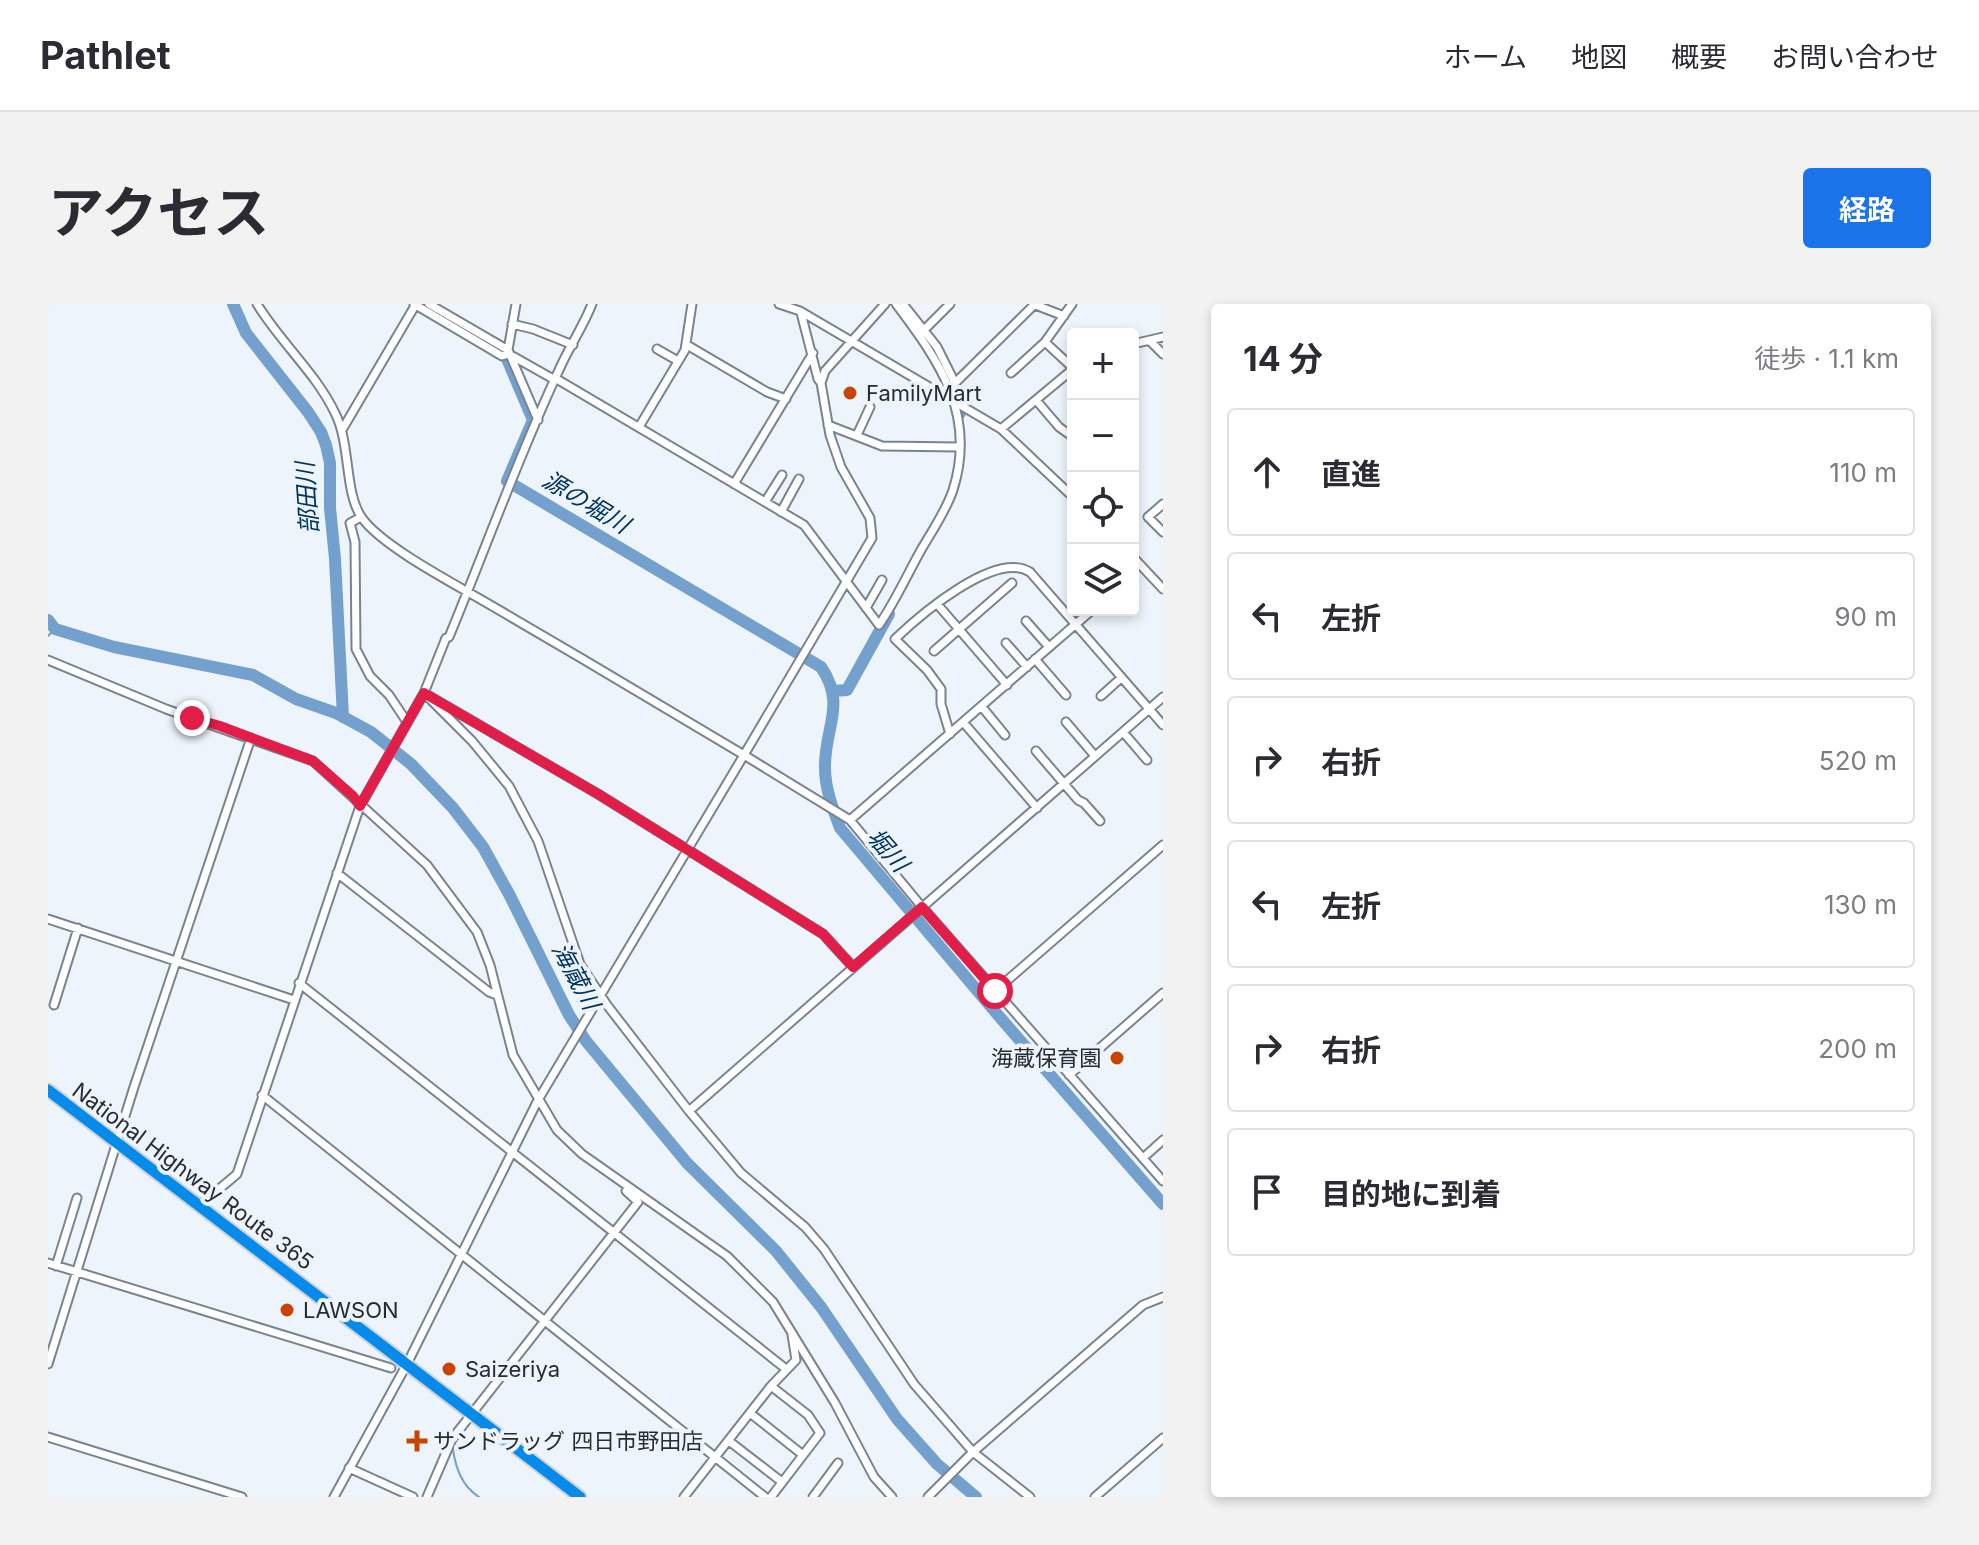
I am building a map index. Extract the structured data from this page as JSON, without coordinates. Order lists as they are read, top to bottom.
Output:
{
  "streets": {
    "highway": ["National Highway Route 365"]
  },
  "water": [
    "部田川",
    "源の堀川",
    "堀川",
    "海蔵川"
  ],
  "places": {
    "other": [
      "FamilyMart",
      "海蔵保育園",
      "LAWSON",
      "Saizeriya"
    ],
    "health": ["サンドラッグ 四日市野田店"]
  },
  "page": {
    "header": "Pathlet",
    "nav": [
      "ホーム",
      "地図",
      "概要",
      "お問い合わせ"
    ],
    "title": "アクセス",
    "buttons": "経路",
    "heading": ["14 分", "徒歩 · 1.1 km"],
    "map_buttons": ["+", "−"],
    "list": [
      ["直進", "110 m"],
      ["左折", "90 m"],
      ["右折", "520 m"],
      ["左折", "130 m"],
      ["右折", "200 m"],
      "目的地に到着"
    ]
  }
}
